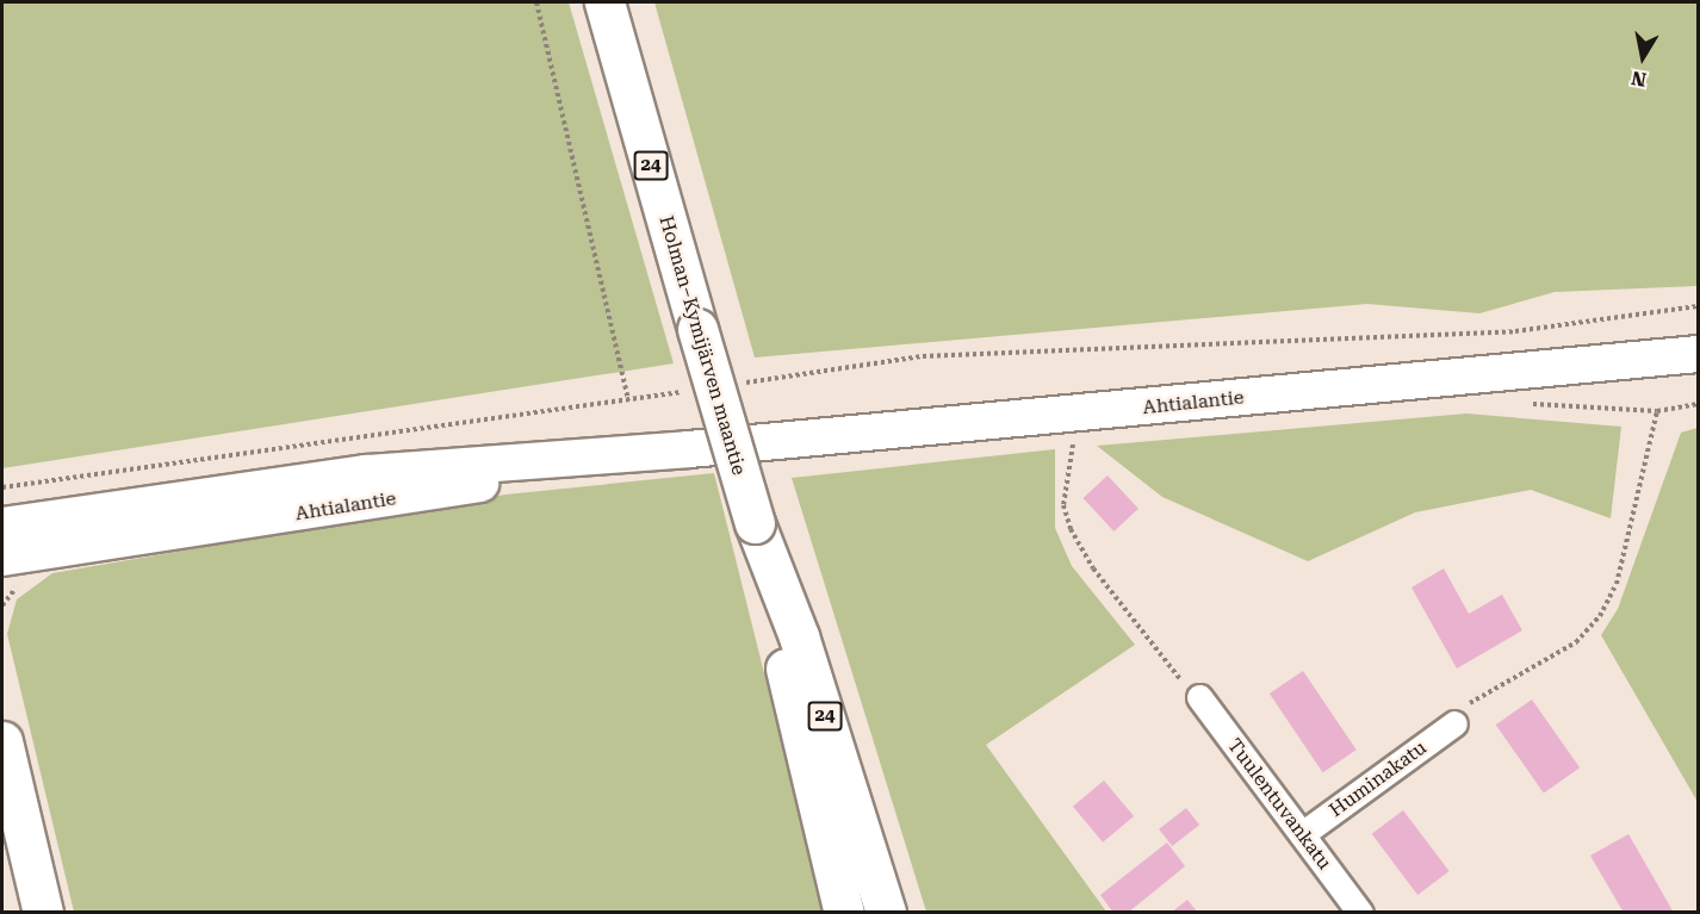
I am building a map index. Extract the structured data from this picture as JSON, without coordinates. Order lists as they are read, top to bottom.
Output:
{
  "streets": {
    "highway": ["24", "Holman–Kymijärven maantie"],
    "main road": ["Ahtialantie"],
    "street": ["Huminakatu", "Tuulentuvankatu"]
  },
  "crossings": [
    ["Huminakatu", "Tuulentuvankatu"]
  ],
  "north": "bottom"
}
